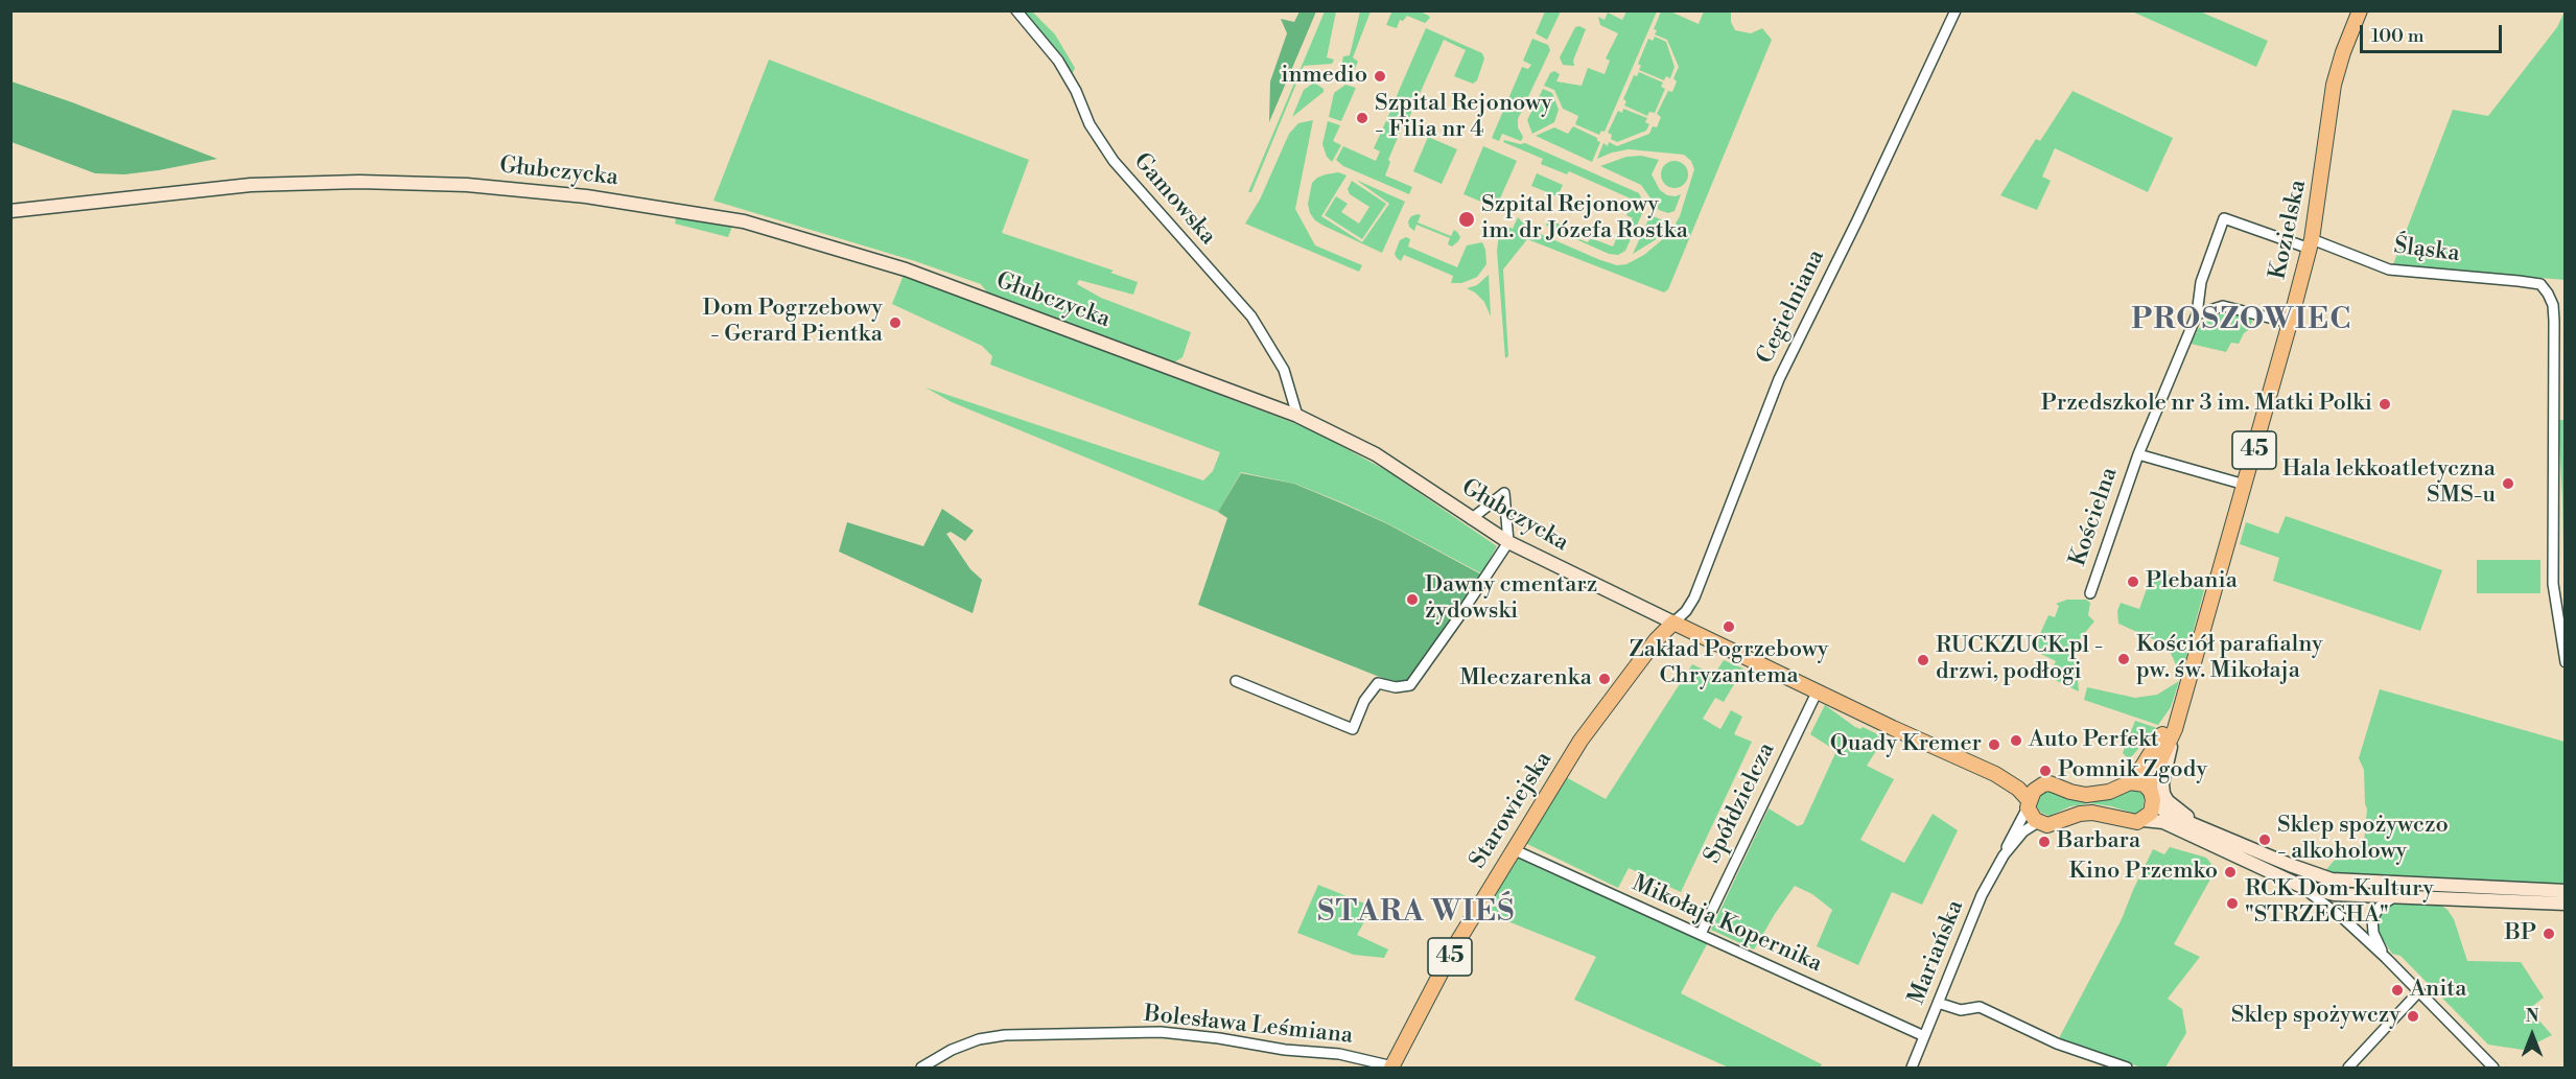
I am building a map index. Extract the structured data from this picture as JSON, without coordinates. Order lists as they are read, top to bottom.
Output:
{
  "streets": {
    "main road": [
      "Głubczycka",
      "Kozielska",
      "45",
      "Starowiejska"
    ],
    "street": [
      "Gamowska",
      "Śląska",
      "Cegielniana",
      "Kościelna",
      "Spółdzielcza",
      "Mikołaja Kopernika",
      "Mariańska",
      "Bolesława Leśmiana"
    ]
  },
  "crossings": [
    ["Głubczycka", "Gamowska"],
    ["Głubczycka", "Kozielska"],
    ["Głubczycka", "Cegielniana"],
    ["Głubczycka", "Spółdzielcza"],
    ["Głubczycka", "Starowiejska"],
    ["Głubczycka", "Mariańska"],
    ["Kozielska", "Śląska"],
    ["Kozielska", "45"],
    ["Kozielska", "Kościelna"],
    ["Śląska", "Kościelna"],
    ["Cegielniana", "Starowiejska"],
    ["Spółdzielcza", "Mikołaja Kopernika"],
    ["Starowiejska", "Mikołaja Kopernika"],
    ["Starowiejska", "Bolesława Leśmiana"],
    ["Mikołaja Kopernika", "Mariańska"]
  ],
  "districts": ["PROSZOWIEC", "STARA WIEŚ"],
  "places": [
    "inmedio",
    "Szpital Rejonowy - Filia nr 4",
    "Szpital Rejonowy im. dr Józefa Rostka",
    "Dom Pogrzebowy - Gerard Pientka",
    "Przedszkole nr 3 im. Matki Polki",
    "Hala lekkoatletyczna SMS-u",
    "Plebania",
    "Dawny cmentarz żydowski",
    "Zakład Pogrzebowy Chryzantema",
    "Kościół parafialny pw. św. Mikołaja",
    "RUCKZUCK.pl - drzwi, podłogi",
    "Mleczarenka",
    "Auto Perfekt",
    "Quady Kremer",
    "Pomnik Zgody",
    "Sklep spożywczo - alkoholowy",
    "Barbara",
    "Kino Przemko",
    "RCK Dom Kultury \"STRZECHA\"",
    "BP",
    "Anita",
    "Sklep spożywczy"
  ],
  "scale_bar": "100 m",
  "north": "top"
}
